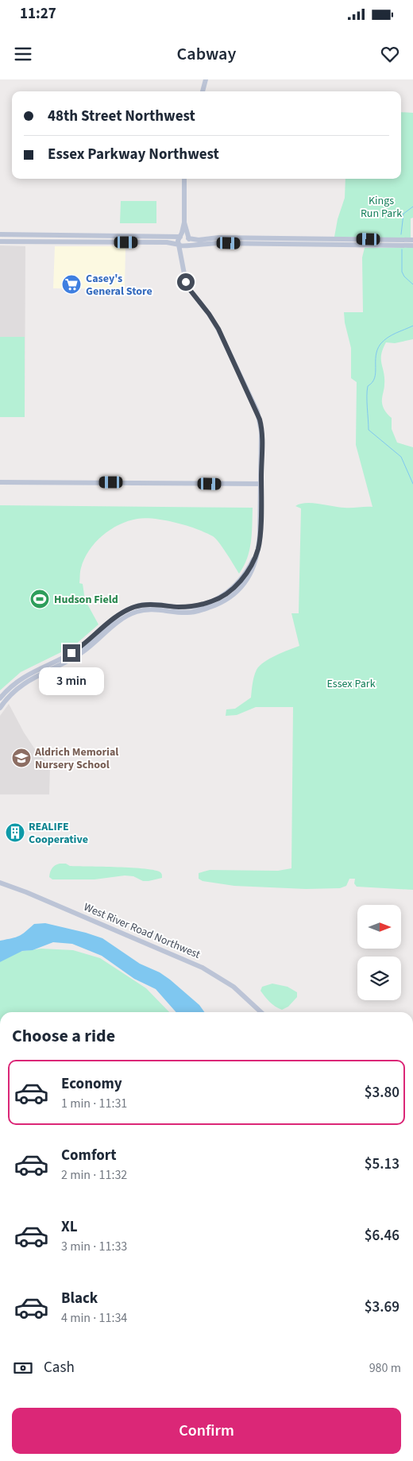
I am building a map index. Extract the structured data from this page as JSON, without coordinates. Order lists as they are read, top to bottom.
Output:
{
  "streets": {
    "street": ["West River Road Northwest"]
  },
  "parks": ["Kings Run Park", "Essex Park"],
  "places": {
    "supermarket": ["Casey's General Store"],
    "sports": ["Hudson Field"],
    "school or university": ["Aldrich Memorial Nursery School"],
    "building": ["REALIFE Cooperative"]
  },
  "north": "right",
  "page": {
    "status": "11:27",
    "header": "Cabway",
    "banner": ["48th Street Northwest", "Essex Parkway Northwest"],
    "bubble": "3 min",
    "heading": "Choose a ride",
    "list": [
      {
        "name": "Economy",
        "note": "1 min · 11:31",
        "value": "$3.80"
      },
      {
        "name": "Comfort",
        "note": "2 min · 11:32",
        "value": "$5.13"
      },
      {
        "name": "XL",
        "note": "3 min · 11:33",
        "value": "$6.46"
      },
      {
        "name": "Black",
        "note": "4 min · 11:34",
        "value": "$3.69"
      }
    ],
    "pay": ["Cash", "980 m"],
    "buttons": "Confirm"
  }
}
